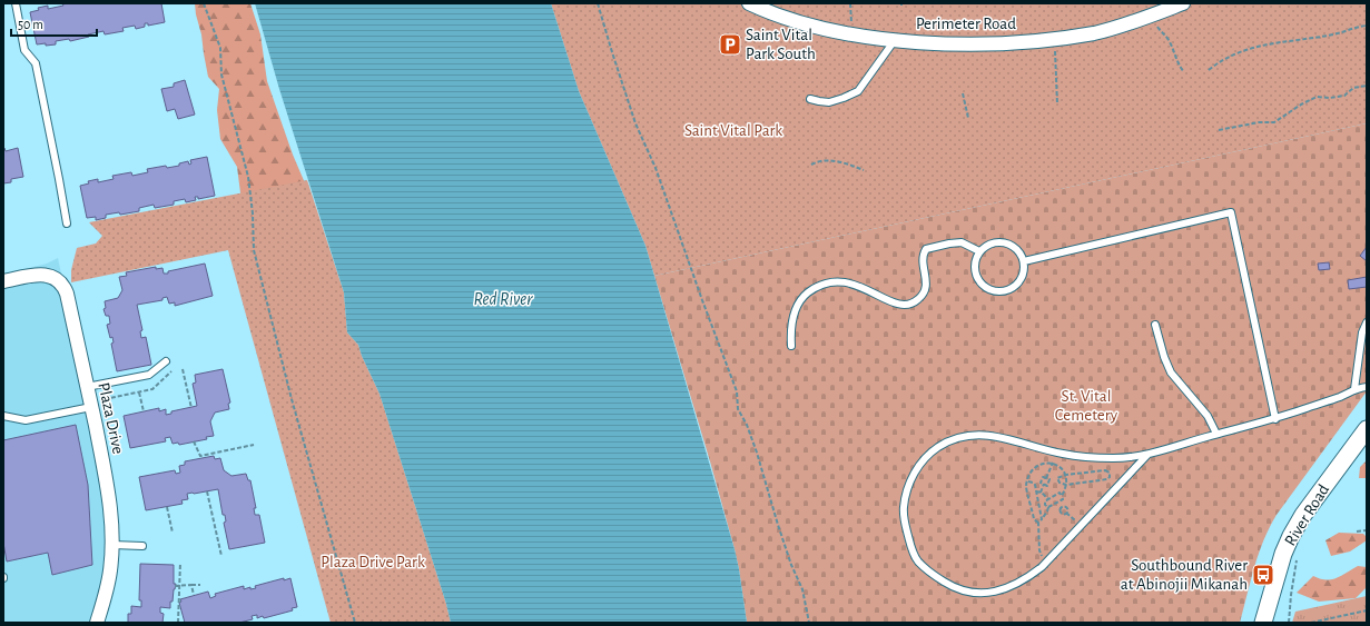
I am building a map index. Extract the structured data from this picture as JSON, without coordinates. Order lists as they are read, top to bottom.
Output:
{
  "streets": {
    "street": ["Perimeter Road", "Plaza Drive", "River Road"]
  },
  "water": ["Red River"],
  "parks": ["Saint Vital Park", "St. Vital Cemetery", "Plaza Drive Park"],
  "places": {
    "parking": ["Saint Vital Park South"],
    "bus stop": ["Southbound River at Abinojii Mikanah"]
  },
  "scale_bar": "50 m"
}
